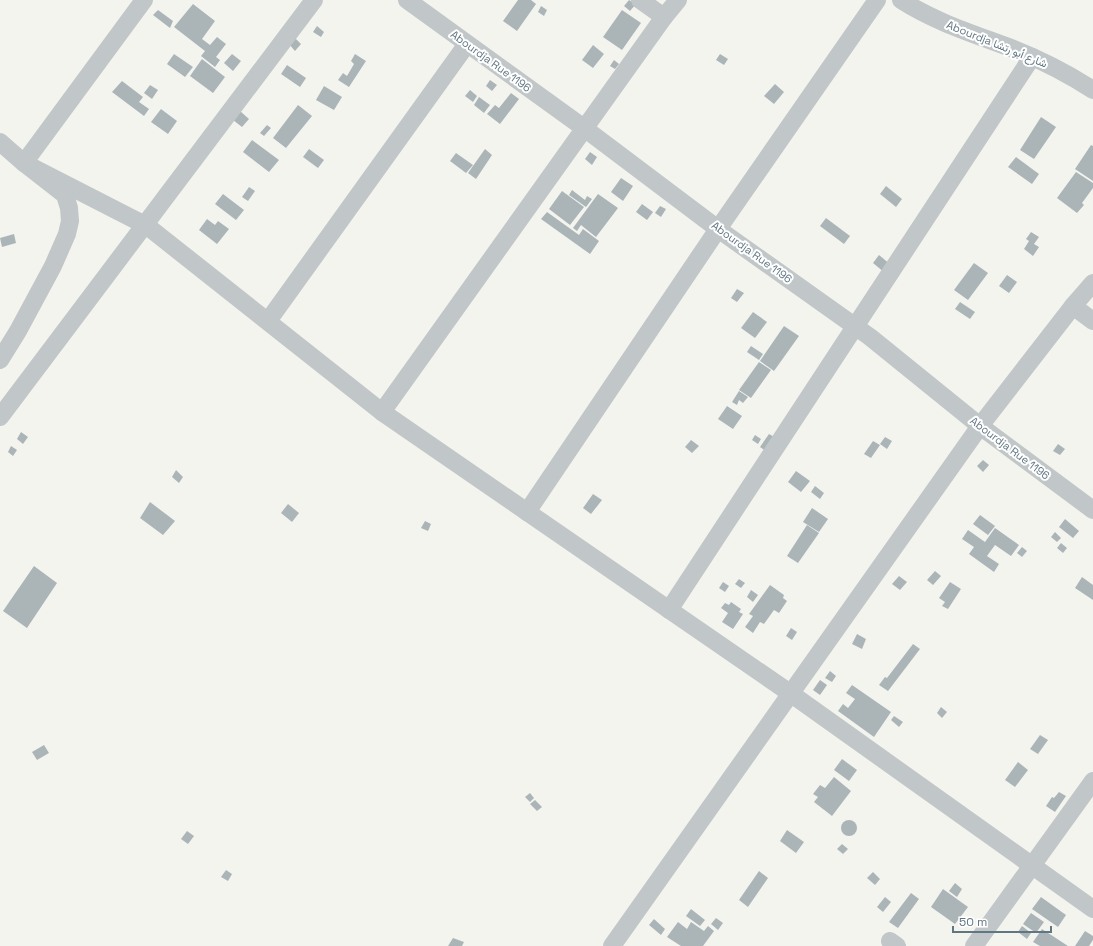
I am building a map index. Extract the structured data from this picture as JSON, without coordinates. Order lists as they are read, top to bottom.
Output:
{
  "streets": {
    "street": ["Abourdja شارع أبو رتشا", "Abourdja Rue 1196"]
  },
  "scale_bar": "50 m"
}
